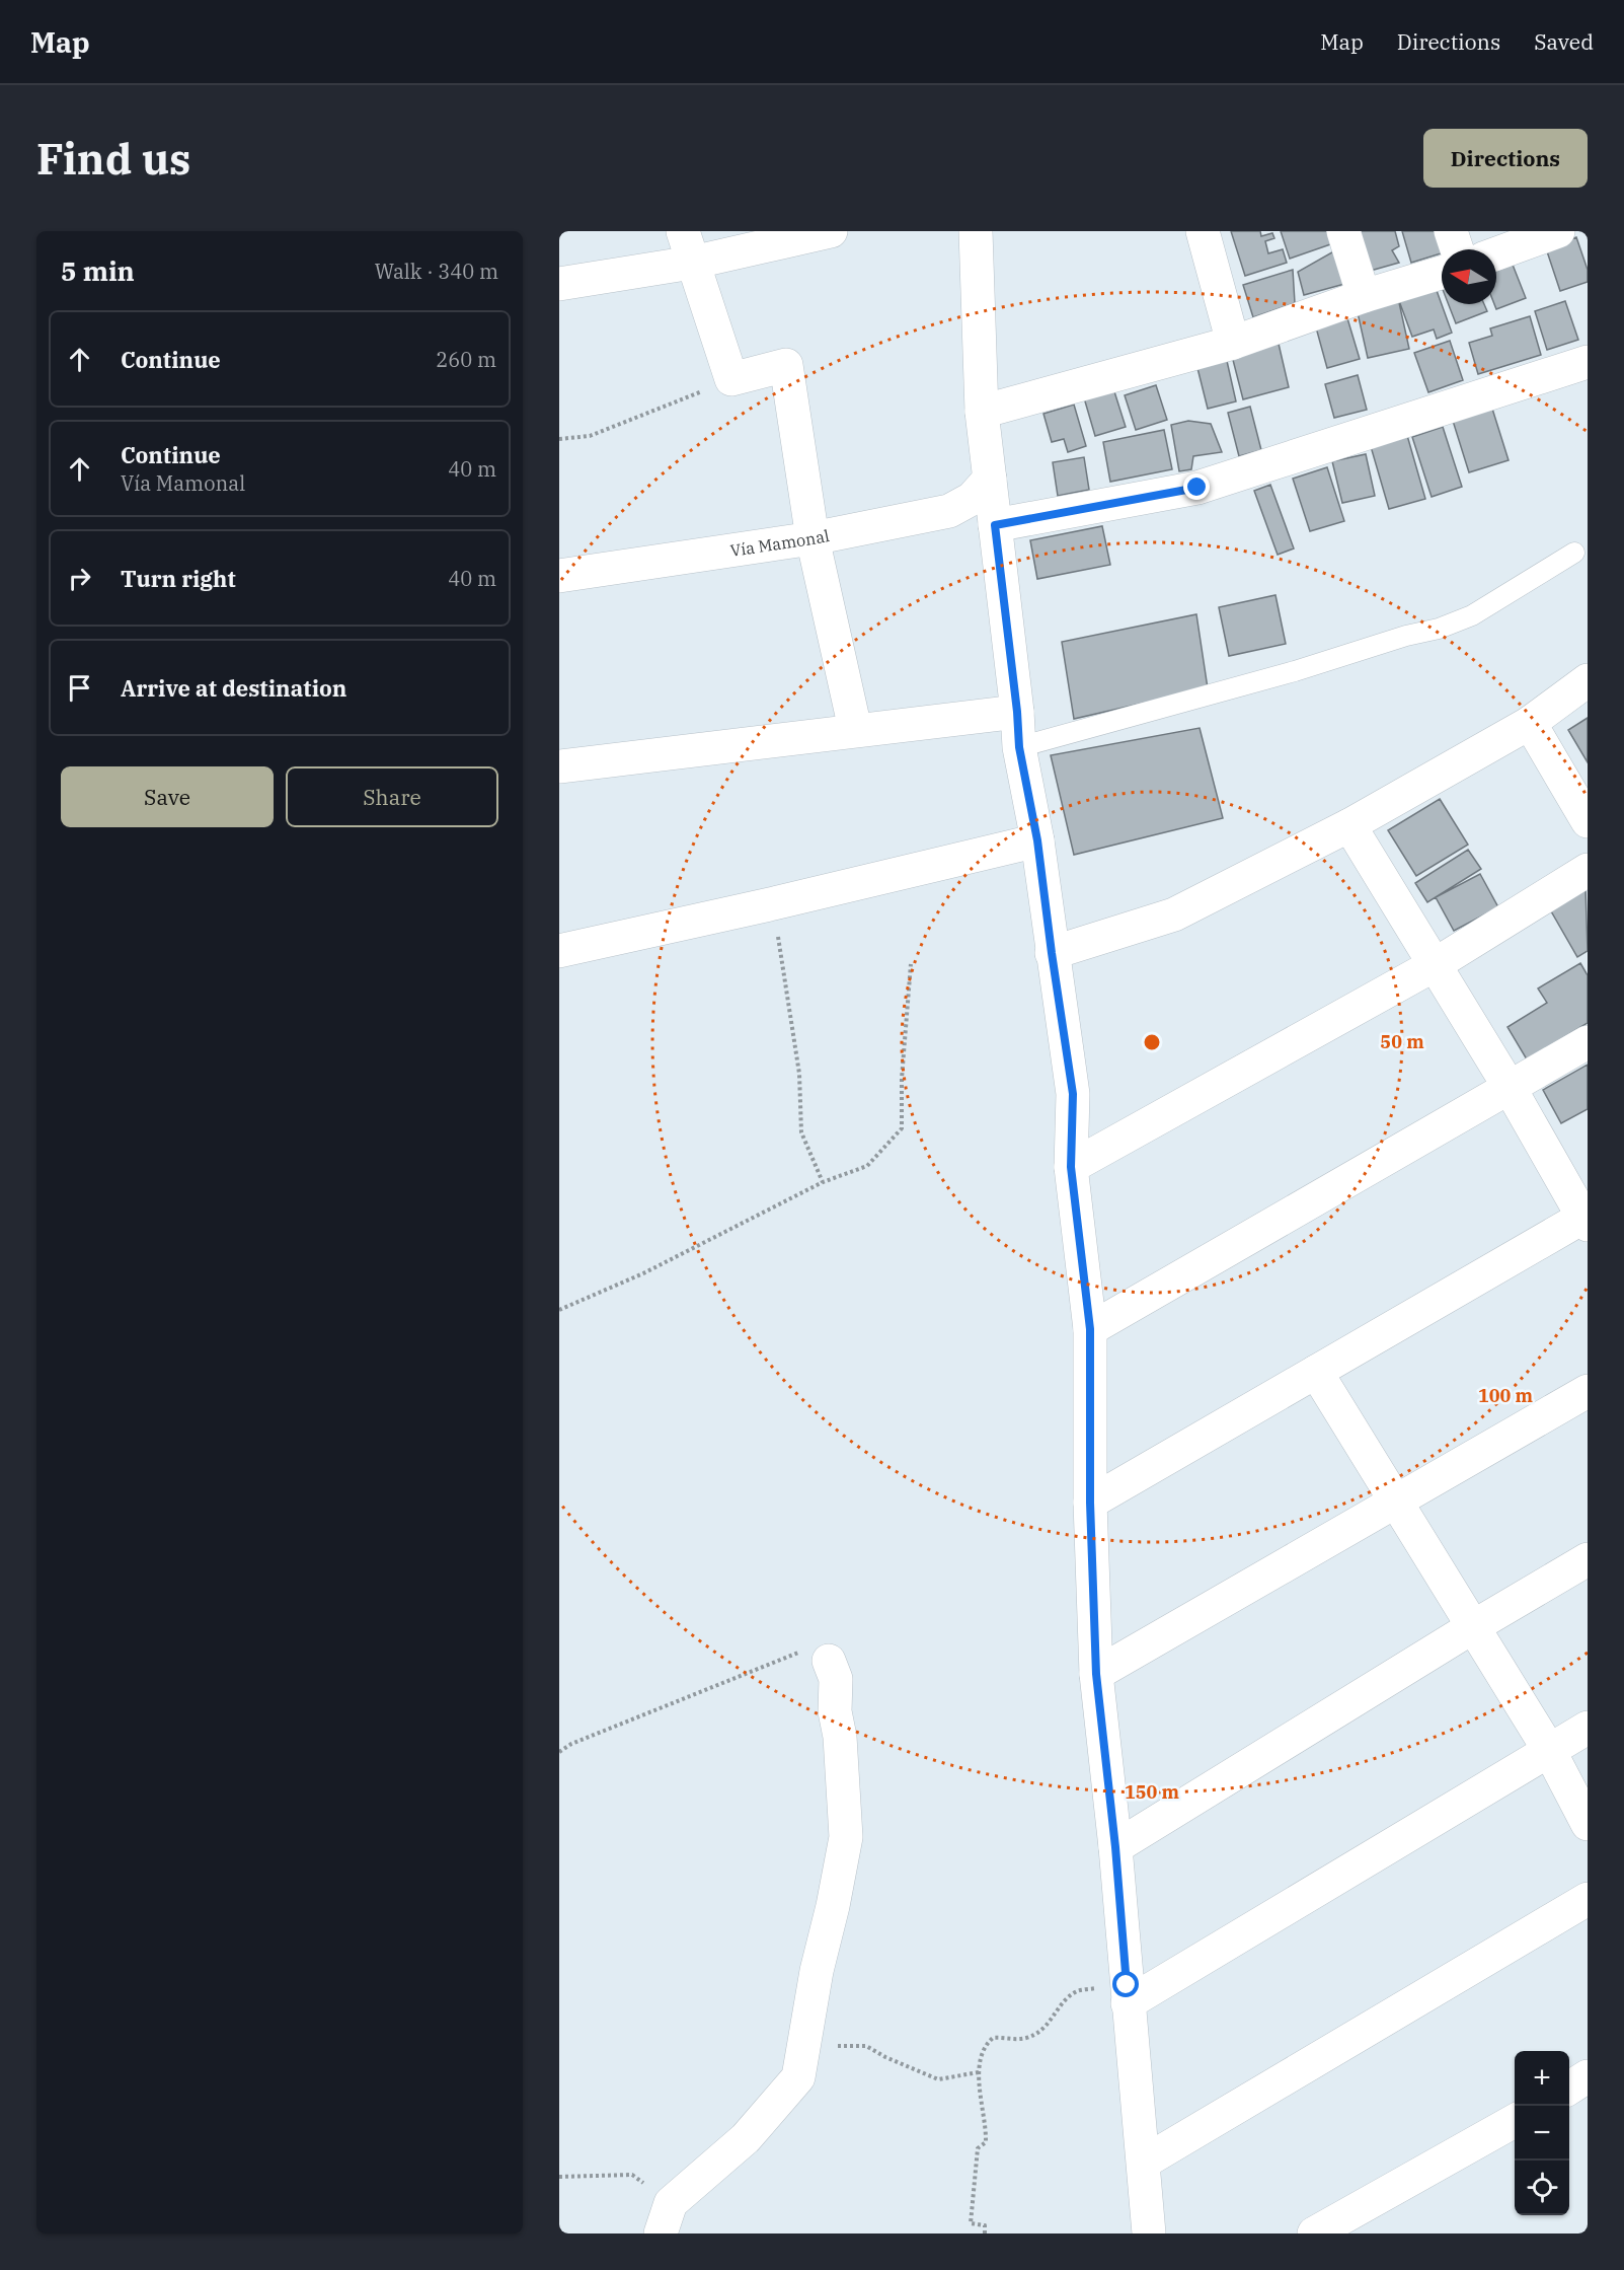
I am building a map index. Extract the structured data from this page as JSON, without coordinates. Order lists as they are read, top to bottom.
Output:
{
  "streets": {
    "street": ["Vía Mamonal"]
  },
  "north": "left",
  "page": {
    "header": "Map",
    "nav": ["Map", "Directions", "Saved"],
    "buttons": [
      "Directions",
      ["Save", "Share"]
    ],
    "title": "Find us",
    "heading": ["5 min", "Walk · 340 m"],
    "list": [
      ["Continue", "260 m"],
      ["Continue", "Vía Mamonal", "40 m"],
      ["Turn right", "40 m"],
      "Arrive at destination"
    ],
    "map_buttons": ["+", "−"]
  },
  "rings": ["50 m", "100 m", "150 m"]
}
